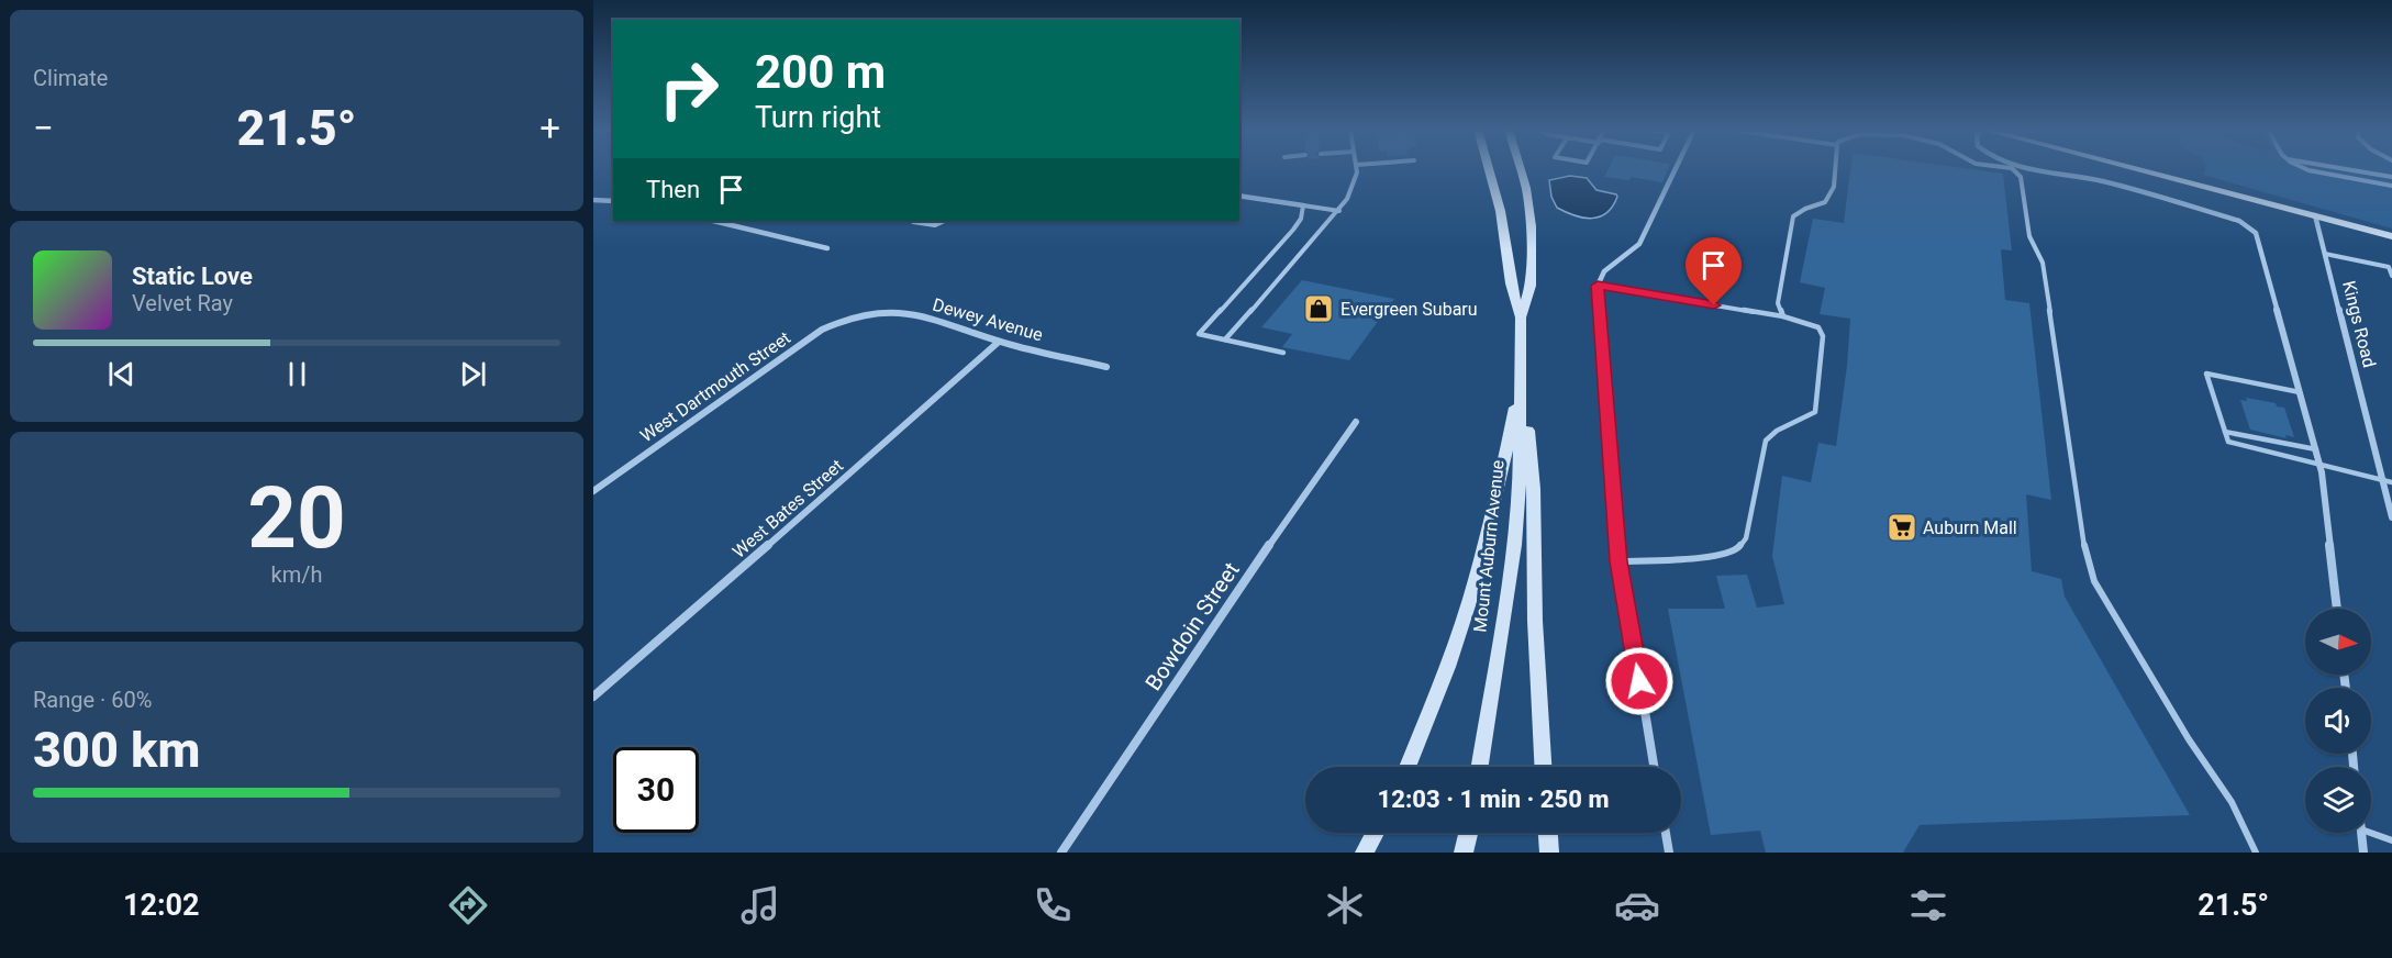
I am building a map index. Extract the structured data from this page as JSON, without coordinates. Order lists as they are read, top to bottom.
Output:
{
  "streets": {
    "main road": ["Mount Auburn Avenue"],
    "street": [
      "Dewey Avenue",
      "Kings Road",
      "West Dartmouth Street",
      "West Bates Street",
      "Bowdoin Street"
    ]
  },
  "crossings": [
    ["Dewey Avenue", "West Dartmouth Street"],
    ["Dewey Avenue", "West Bates Street"]
  ],
  "places": {
    "shop": ["Evergreen Subaru"],
    "supermarket": ["Auburn Mall"]
  },
  "north": "right",
  "page": {
    "tile": [
      "Climate",
      ["20", "km/h"],
      ["Range · 60%", "300 km"]
    ],
    "turn": ["200 m", "Turn right"],
    "heat": ["−", "21.5°", "+"],
    "then": "Then",
    "song": ["Static Love", "Velvet Ray"],
    "limit": "30",
    "trip": "12:03 · 1 min · 250 m",
    "tabs": ["12:02", "21.5°"]
  }
}
